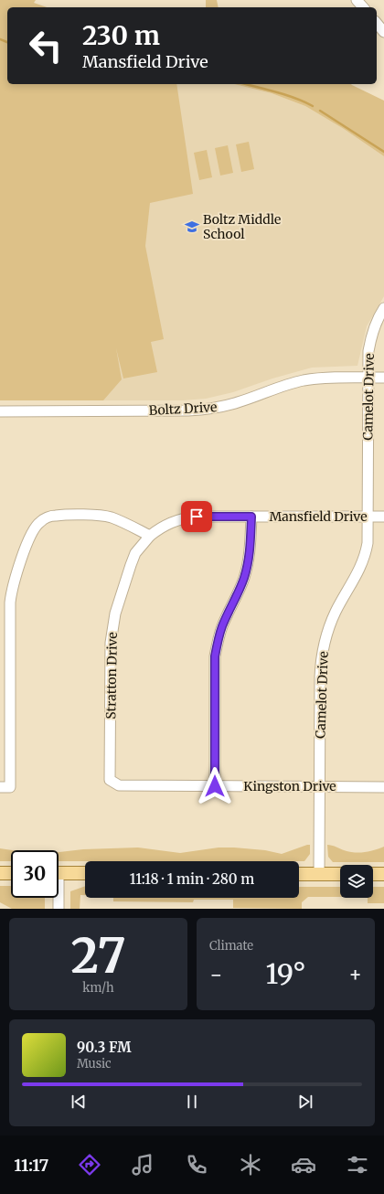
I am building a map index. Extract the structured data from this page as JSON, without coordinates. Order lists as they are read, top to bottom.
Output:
{
  "streets": {
    "street": [
      "Camelot Drive",
      "Boltz Drive",
      "Mansfield Drive",
      "Stratton Drive",
      "Kingston Drive"
    ]
  },
  "crossings": [
    ["Camelot Drive", "Boltz Drive"],
    ["Camelot Drive", "Mansfield Drive"],
    ["Camelot Drive", "Kingston Drive"],
    ["Mansfield Drive", "Stratton Drive"],
    ["Stratton Drive", "Kingston Drive"]
  ],
  "places": {
    "school or university": ["Boltz Middle School"]
  },
  "page": {
    "turn": ["230 m", "Mansfield Drive"],
    "limit": "30",
    "trip": "11:18 · 1 min · 280 m",
    "tile": [
      ["27", "km/h"],
      "Climate"
    ],
    "heat": ["−", "19°", "+"],
    "song": ["90.3 FM", "Music"],
    "tabs": "11:17"
  }
}
